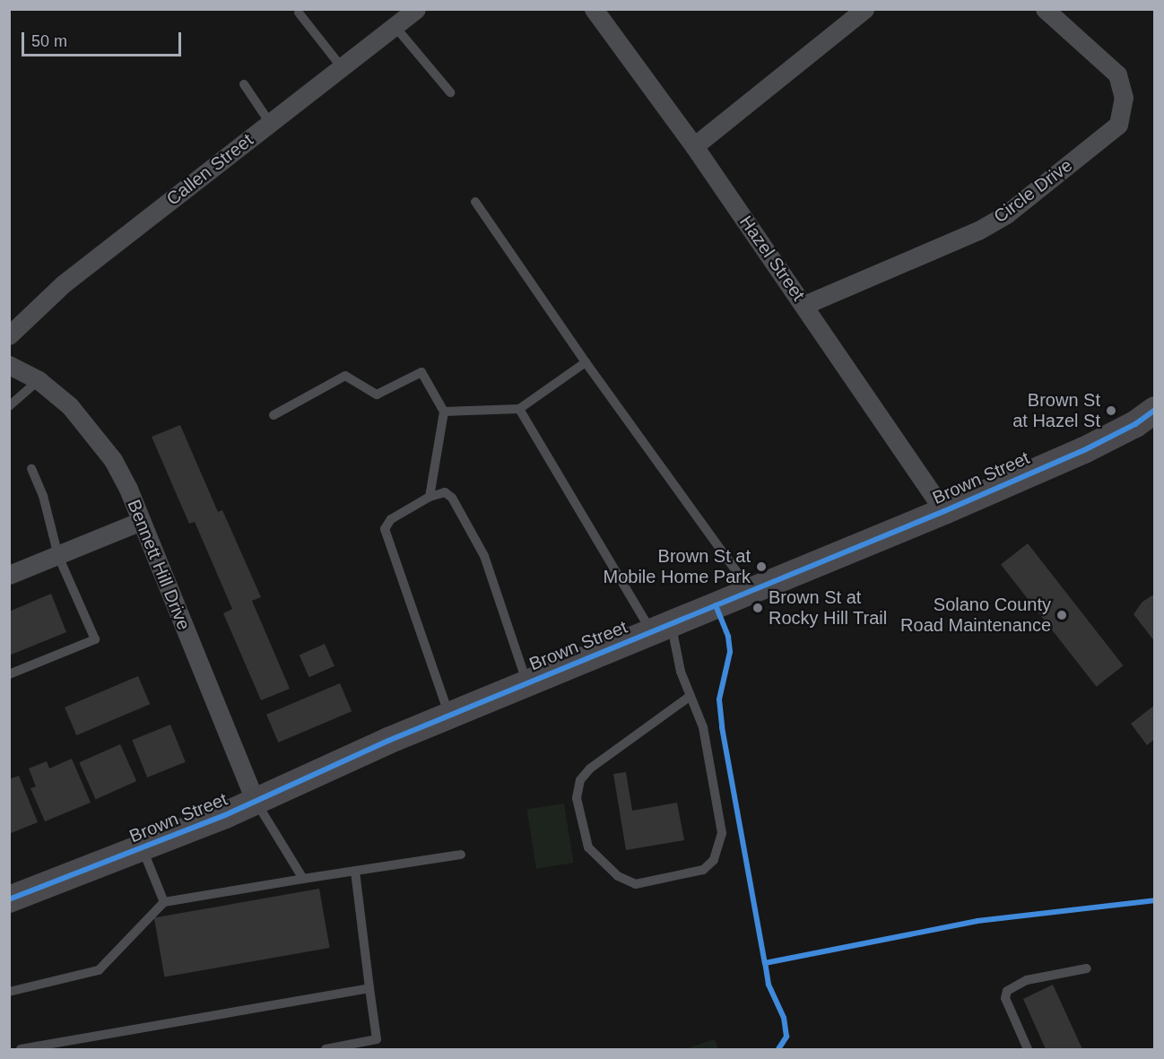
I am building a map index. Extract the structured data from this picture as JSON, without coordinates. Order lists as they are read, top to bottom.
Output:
{
  "streets": {
    "street": [
      "Callen Street",
      "Circle Drive",
      "Hazel Street",
      "Brown Street",
      "Bennett Hill Drive"
    ]
  },
  "crossings": [
    ["Circle Drive", "Hazel Street"],
    ["Hazel Street", "Brown Street"],
    ["Brown Street", "Bennett Hill Drive"]
  ],
  "places": [
    "Brown St at Hazel St",
    "Brown St at Mobile Home Park",
    "Brown St at Rocky Hill Trail",
    "Solano County Road Maintenance"
  ],
  "scale_bar": "50 m"
}
